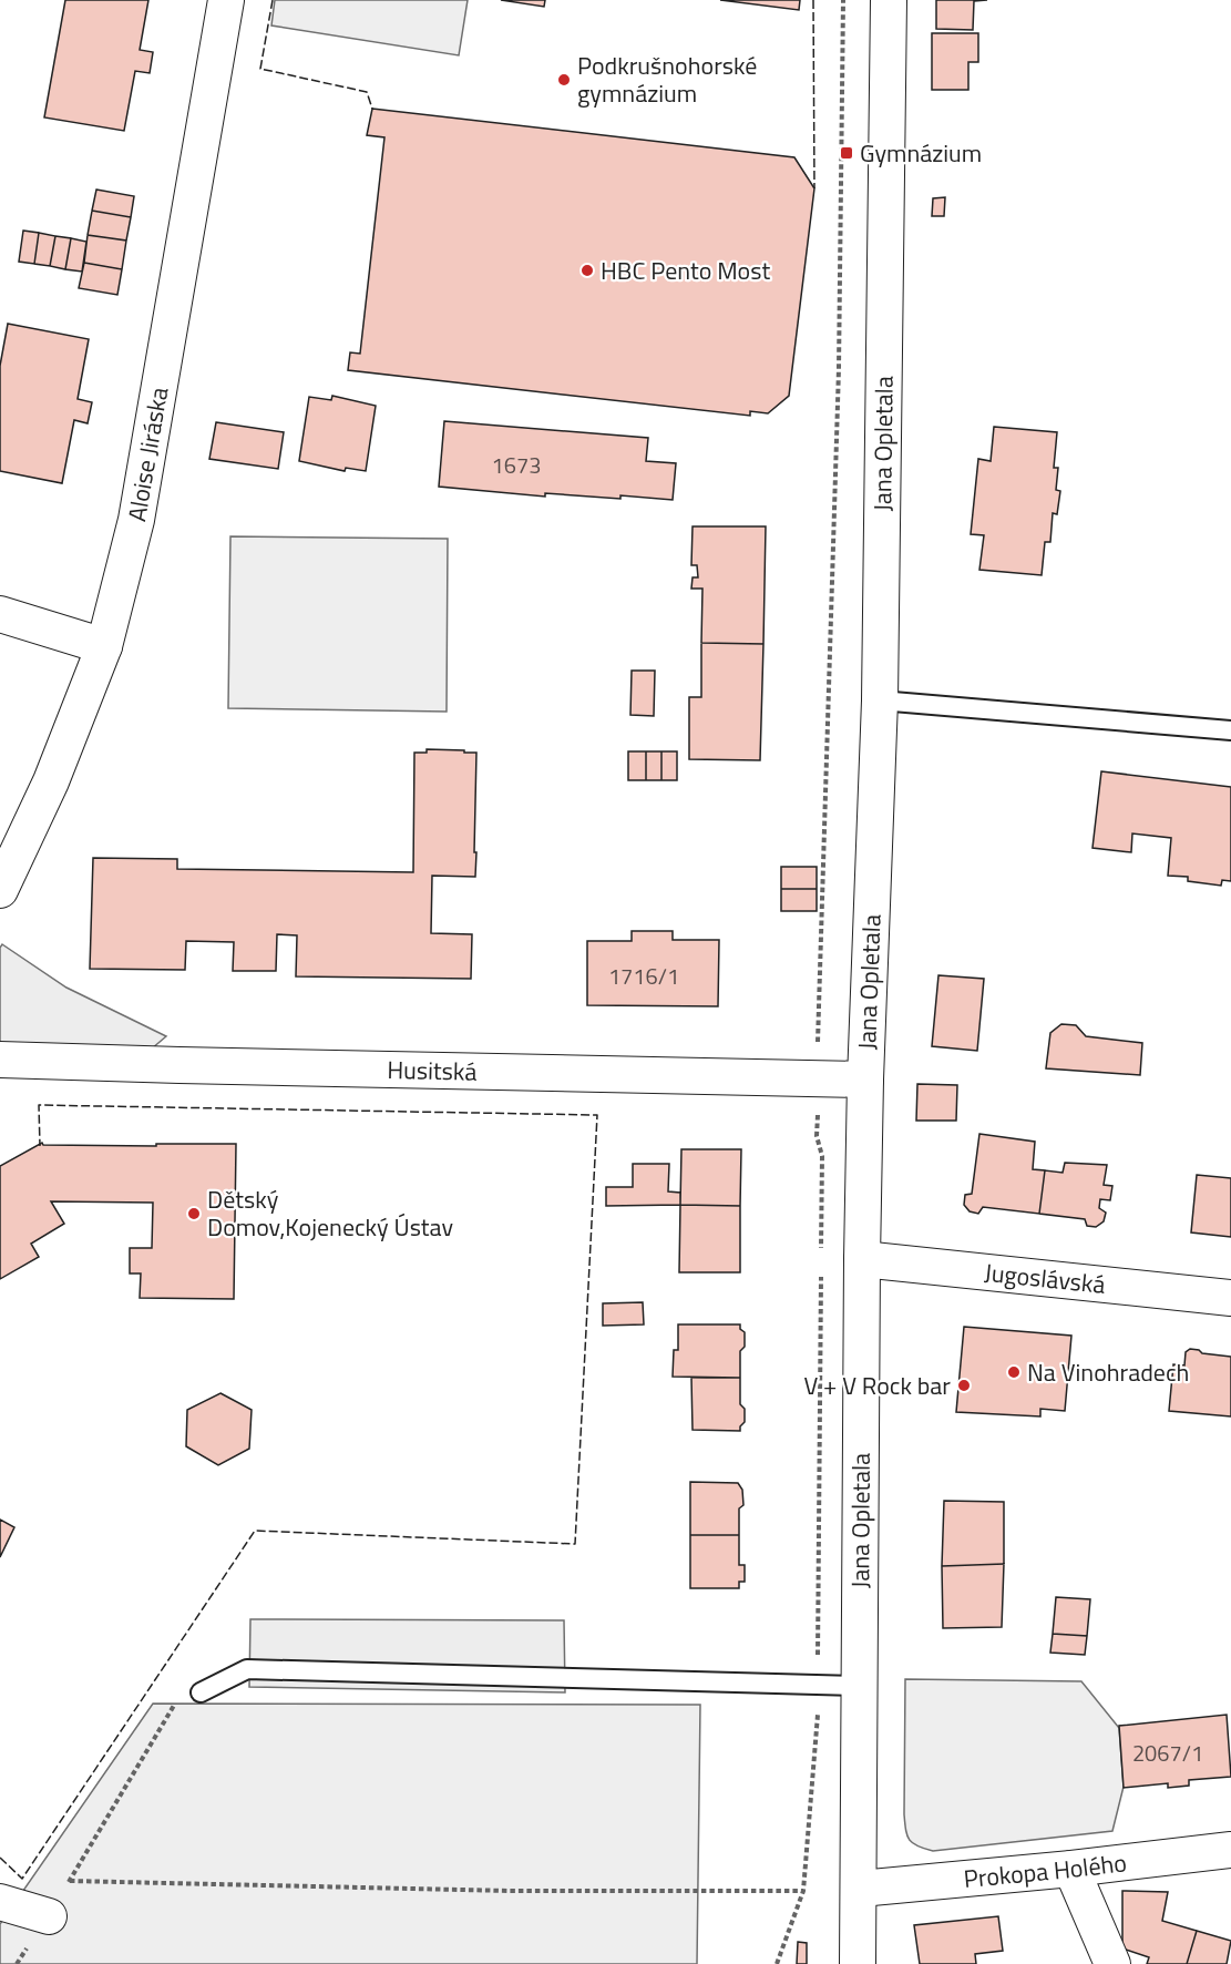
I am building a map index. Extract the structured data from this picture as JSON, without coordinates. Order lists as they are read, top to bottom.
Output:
{
  "streets": {
    "street": [
      "Jana Opletala",
      "Aloise Jiráska",
      "Husitská",
      "Jugoslávská",
      "Prokopa Holého"
    ]
  },
  "crossings": [
    ["Jana Opletala", "Husitská"],
    ["Jana Opletala", "Jugoslávská"],
    ["Jana Opletala", "Prokopa Holého"]
  ],
  "places": {
    "other": [
      "Podkrušnohorské gymnázium",
      "HBC Pento Most",
      "Dětský Domov,Kojenecký Ústav",
      "Na Vinohradech",
      "V + V Rock bar"
    ],
    "transit": ["Gymnázium"]
  },
  "house_numbers": ["1673", "1716/1", "2067/1"]
}
